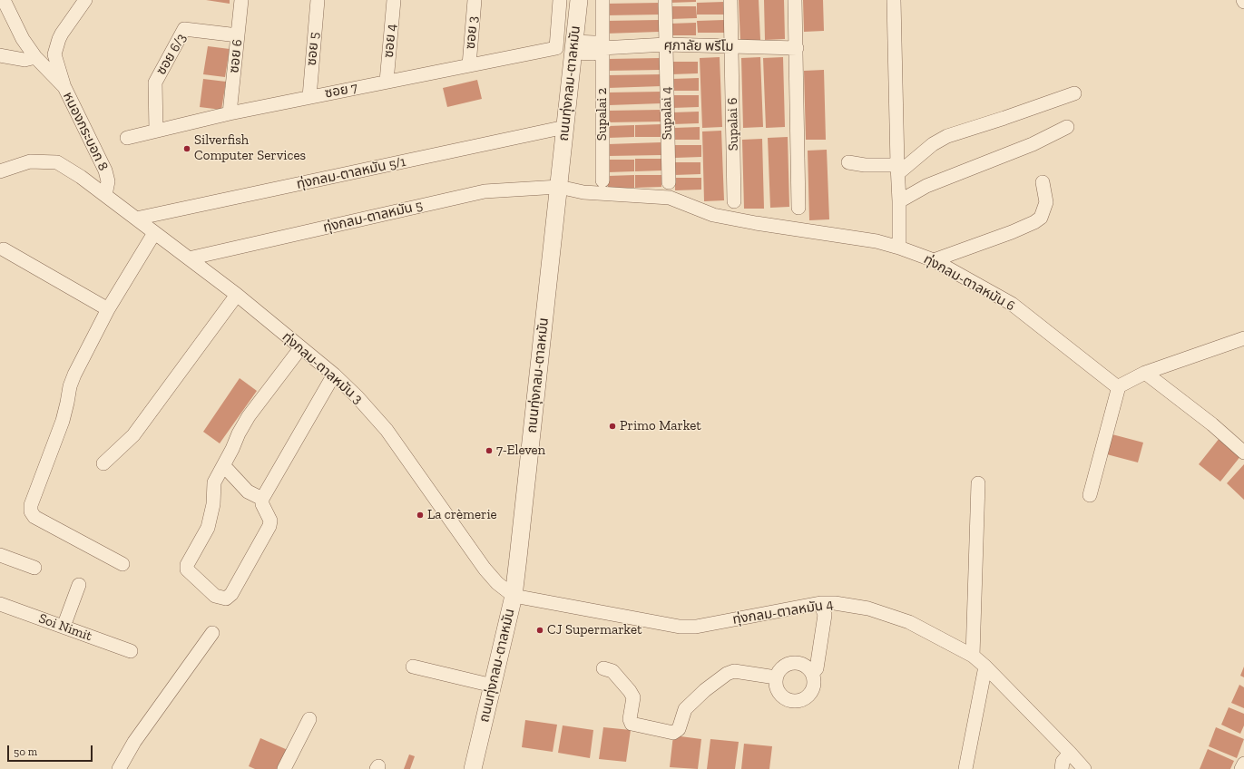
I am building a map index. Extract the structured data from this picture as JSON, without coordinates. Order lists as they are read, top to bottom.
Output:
{
  "streets": {
    "street": [
      "ซอย 3",
      "ซอย 4",
      "ศุภาลัย พรีโม",
      "ซอย 5",
      "ซอย 6/3",
      "ซอย 6",
      "ถนนทุ่งกลม-ตาลหมัน",
      "ซอย 7",
      "Supalai 4",
      "Supalai 2",
      "Supalai 6",
      "หนองกระบอก 8",
      "ทุ่งกลม-ตาลหมัน 5/1",
      "ทุ่งกลม-ตาลหมัน 5",
      "ทุ่งกลม-ตาลหมัน 6",
      "ทุ่งกลม-ตาลหมัน 3",
      "ทุ่งกลม-ตาลหมัน 4",
      "Soi Nimit"
    ]
  },
  "crossings": [
    ["ซอย 3", "ซอย 7"],
    ["ซอย 4", "ซอย 7"],
    ["ศุภาลัย พรีโม", "ถนนทุ่งกลม-ตาลหมัน"],
    ["ศุภาลัย พรีโม", "Supalai 4"],
    ["ศุภาลัย พรีโม", "Supalai 2"],
    ["ศุภาลัย พรีโม", "Supalai 6"],
    ["ซอย 5", "ซอย 7"],
    ["ซอย 6/3", "ซอย 6"],
    ["ซอย 6/3", "ซอย 7"],
    ["ซอย 6", "ซอย 7"],
    ["ถนนทุ่งกลม-ตาลหมัน", "ทุ่งกลม-ตาลหมัน 5/1"],
    ["ถนนทุ่งกลม-ตาลหมัน", "ทุ่งกลม-ตาลหมัน 5"],
    ["ถนนทุ่งกลม-ตาลหมัน", "ทุ่งกลม-ตาลหมัน 6"],
    ["ถนนทุ่งกลม-ตาลหมัน", "ทุ่งกลม-ตาลหมัน 3"],
    ["ถนนทุ่งกลม-ตาลหมัน", "ทุ่งกลม-ตาลหมัน 4"],
    ["หนองกระบอก 8", "ทุ่งกลม-ตาลหมัน 3"],
    ["ทุ่งกลม-ตาลหมัน 5/1", "ทุ่งกลม-ตาลหมัน 3"],
    ["ทุ่งกลม-ตาลหมัน 5", "ทุ่งกลม-ตาลหมัน 6"],
    ["ทุ่งกลม-ตาลหมัน 5", "ทุ่งกลม-ตาลหมัน 3"],
    ["ทุ่งกลม-ตาลหมัน 3", "ทุ่งกลม-ตาลหมัน 4"]
  ],
  "places": [
    "Silverfish Computer Services",
    "Primo Market",
    "7-Eleven",
    "La crèmerie",
    "CJ Supermarket"
  ],
  "scale_bar": "50 m"
}
